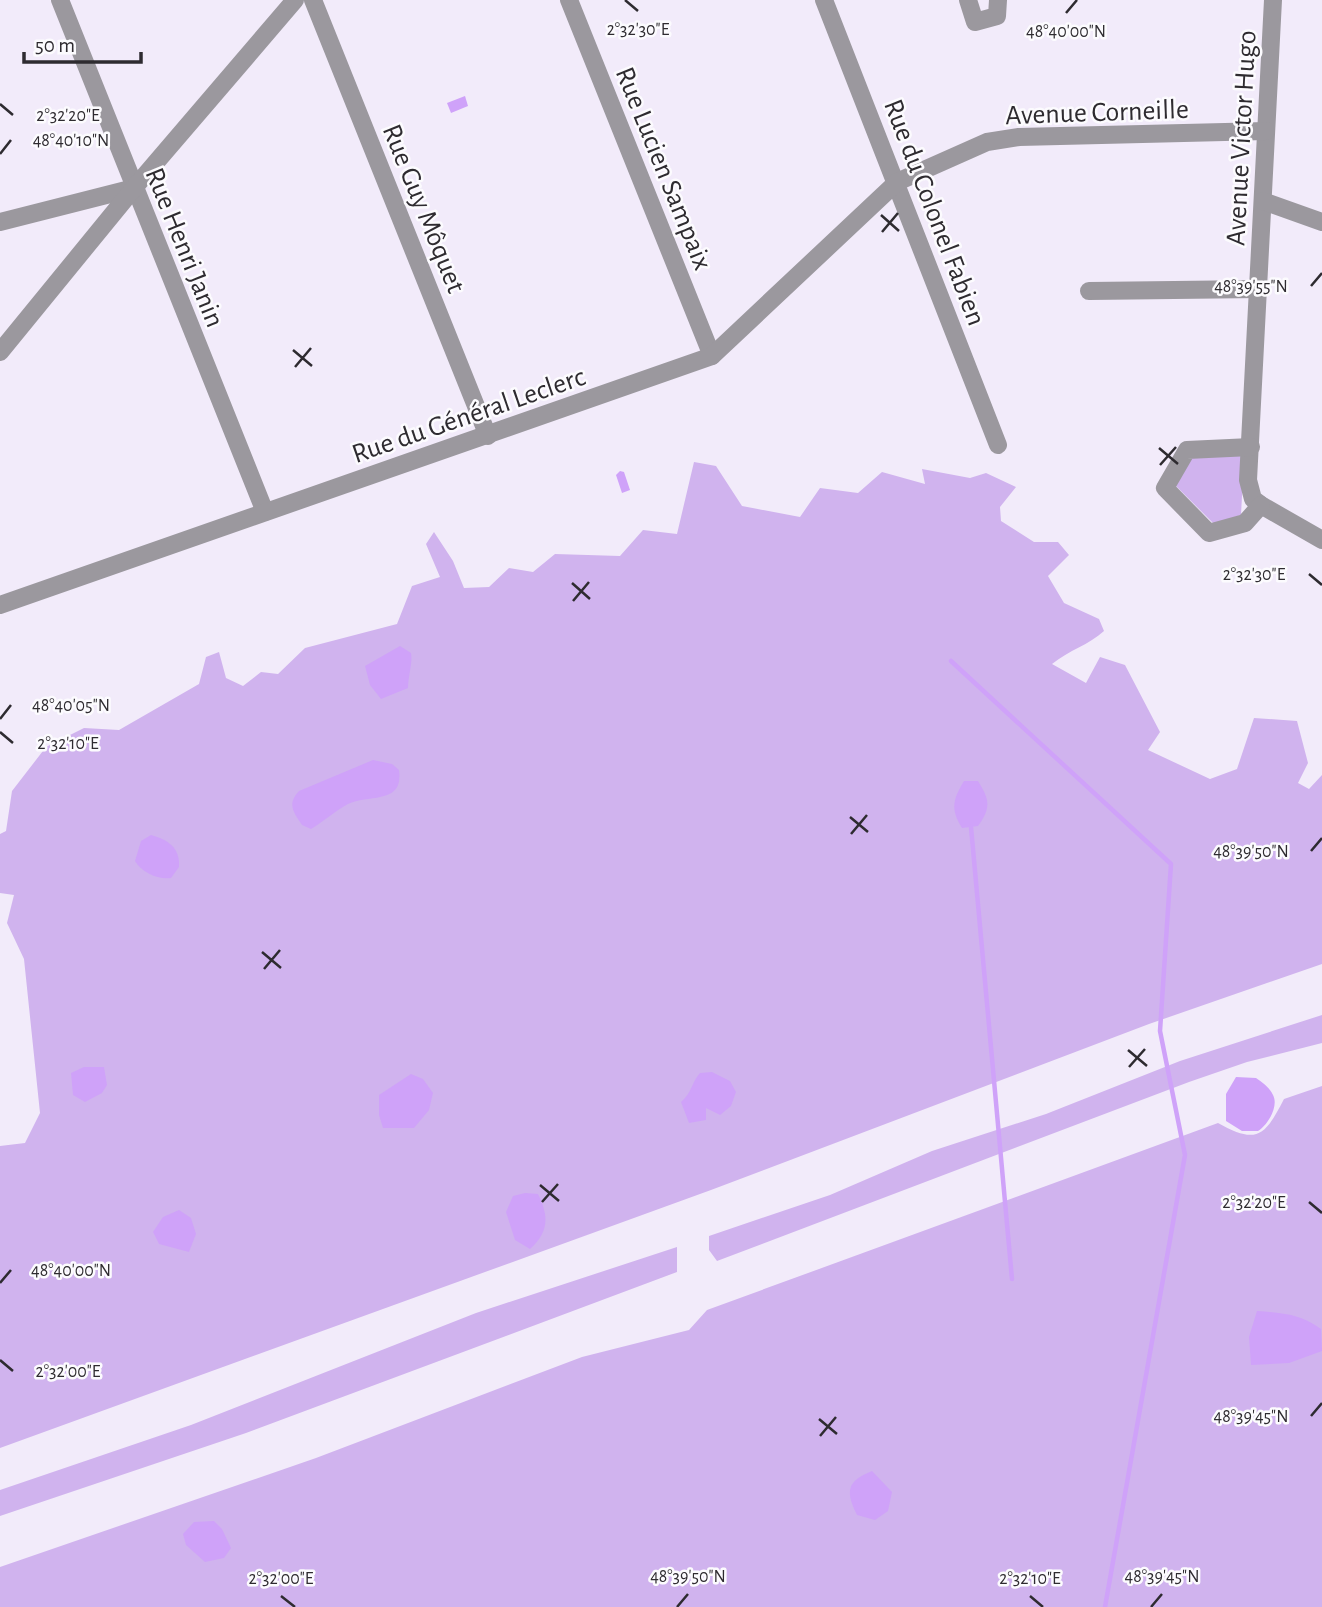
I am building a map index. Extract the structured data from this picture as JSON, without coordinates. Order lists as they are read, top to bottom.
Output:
{
  "streets": {
    "street": [
      "Avenue Corneille",
      "Avenue Victor Hugo",
      "Rue Lucien Sampaix",
      "Rue Guy Môquet",
      "Rue du Colonel Fabien",
      "Rue Henri Janin",
      "Rue du Général Leclerc"
    ]
  },
  "crossings": [
    ["Avenue Corneille", "Avenue Victor Hugo"],
    ["Avenue Corneille", "Rue du Colonel Fabien"],
    ["Avenue Corneille", "Rue du Général Leclerc"],
    ["Rue Lucien Sampaix", "Rue du Général Leclerc"],
    ["Rue Guy Môquet", "Rue du Général Leclerc"],
    ["Rue du Colonel Fabien", "Rue du Général Leclerc"],
    ["Rue Henri Janin", "Rue du Général Leclerc"]
  ],
  "scale_bar": "50 m",
  "coordinates": [
    "2°32'30\"E",
    "48°40'00\"N",
    "2°32'20\"E",
    "48°40'10\"N",
    "48°39'55\"N",
    "48°40'05\"N",
    "2°32'10\"E",
    "48°39'50\"N",
    "2°32'00\"E",
    "48°39'45\"N"
  ]
}
